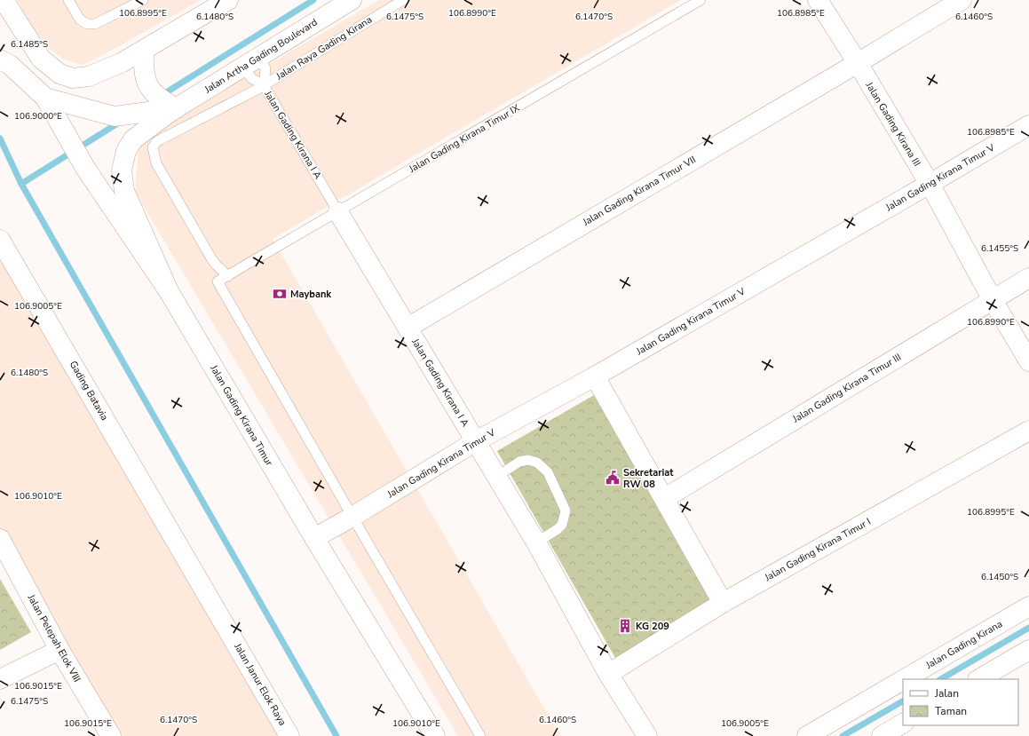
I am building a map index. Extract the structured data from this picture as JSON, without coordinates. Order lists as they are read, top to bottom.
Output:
{
  "streets": {
    "street": [
      "Jalan Artha Gading Boulevard",
      "Jalan Gading Kirana III",
      "Jalan Gading Kirana I A",
      "Jalan Gading Kirana Timur V",
      "Jalan Gading Kirana Timur VII",
      "Jalan Gading Kirana Timur III",
      "Gading Batavia",
      "Jalan Gading Kirana Timur",
      "Jalan Gading Kirana Timur I",
      "Jalan Pelepah Elok VIII",
      "Jalan Gading Kirana",
      "Jalan Janur Elok Raya"
    ],
    "lane": ["Jalan Raya Gading Kirana", "Jalan Gading Kirana Timur IX"]
  },
  "crossings": [
    ["Jalan Raya Gading Kirana", "Jalan Gading Kirana I A"],
    ["Jalan Artha Gading Boulevard", "Jalan Gading Kirana Timur"],
    ["Jalan Gading Kirana III", "Jalan Gading Kirana Timur V"],
    ["Jalan Gading Kirana III", "Jalan Gading Kirana Timur VII"],
    ["Jalan Gading Kirana III", "Jalan Gading Kirana Timur III"],
    ["Jalan Gading Kirana I A", "Jalan Gading Kirana Timur IX"],
    ["Jalan Gading Kirana I A", "Jalan Gading Kirana Timur V"],
    ["Jalan Gading Kirana I A", "Jalan Gading Kirana Timur VII"],
    ["Jalan Gading Kirana I A", "Jalan Gading Kirana Timur I"],
    ["Jalan Gading Kirana Timur IX", "Jalan Gading Kirana Timur V"],
    ["Jalan Gading Kirana Timur V", "Jalan Gading Kirana Timur"],
    ["Gading Batavia", "Jalan Janur Elok Raya"]
  ],
  "places": {
    "bank": ["Maybank"],
    "public building": ["Sekretariat RW 08"],
    "building": ["KG 209"]
  },
  "legend": ["Jalan", "Taman"],
  "coordinates": [
    "106.8990°E",
    "106.8995°E",
    "106.8985°E",
    "6.1480°S",
    "6.1475°S",
    "6.1470°S",
    "6.1460°S",
    "6.1485°S",
    "106.9000°E",
    "6.1455°S",
    "106.9005°E",
    "106.9010°E",
    "6.1450°S",
    "106.9015°E"
  ]
}
